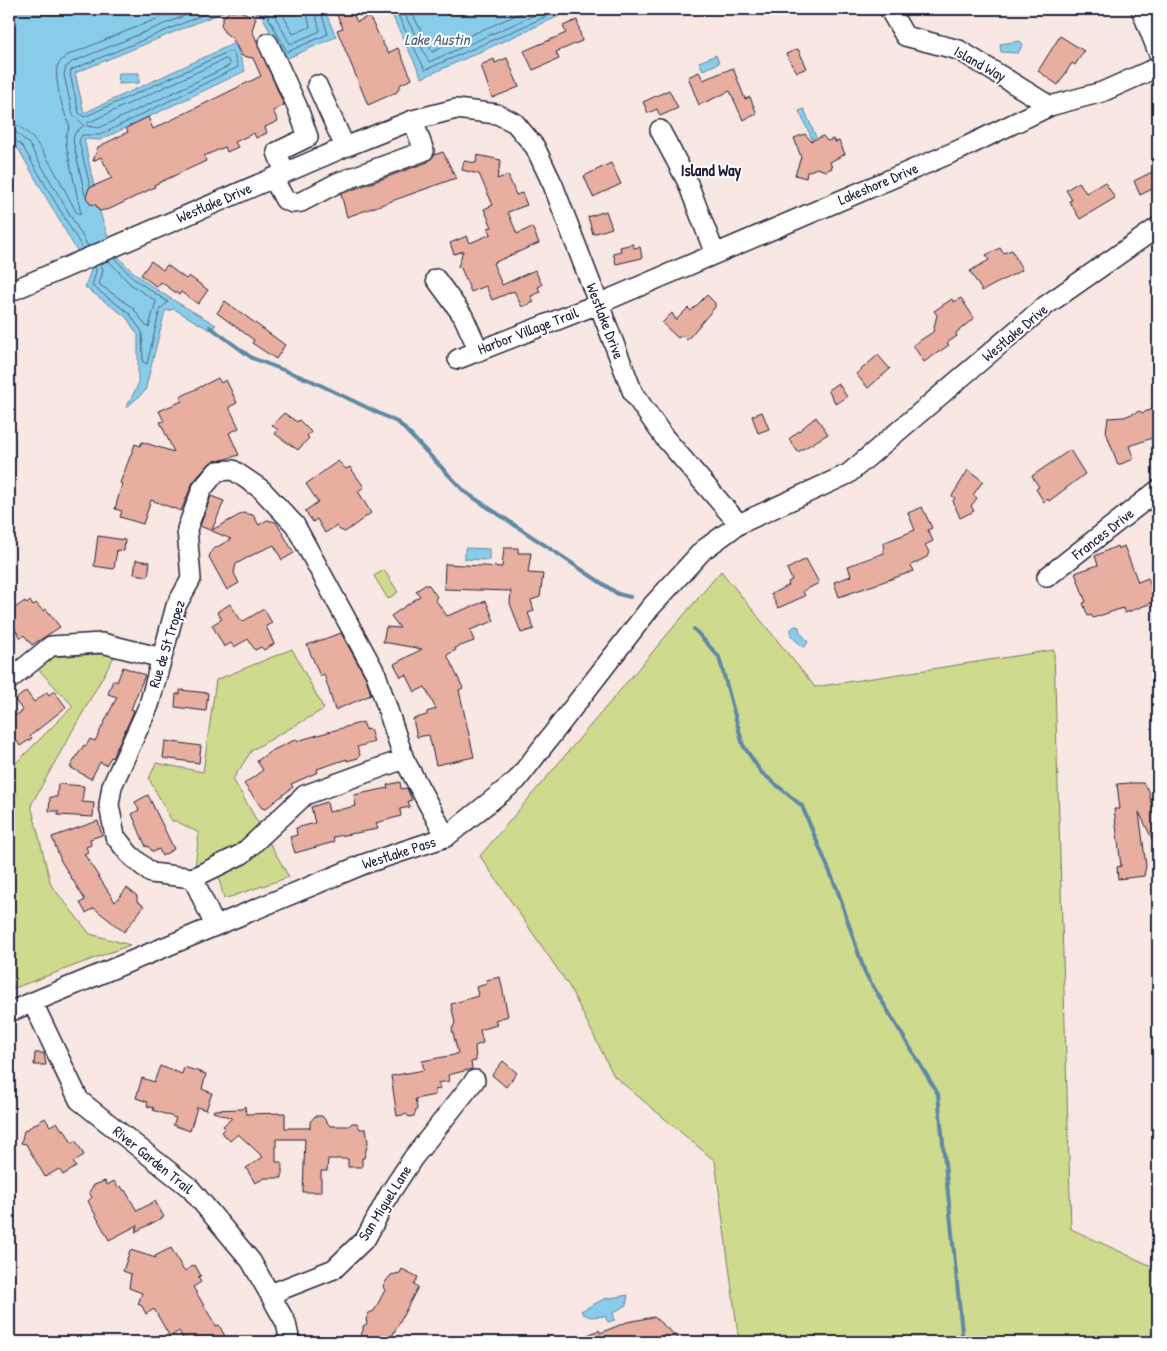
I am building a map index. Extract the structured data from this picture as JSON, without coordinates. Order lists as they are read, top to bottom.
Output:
{
  "streets": {
    "street": [
      "Island Way",
      "Lakeshore Drive",
      "Westlake Drive",
      "Harbor Village Trail",
      "Frances Drive",
      "Rue de St Tropez",
      "Westlake Pass",
      "River Garden Trail",
      "San Miguel Lane"
    ]
  },
  "crossings": [
    ["Island Way", "Lakeshore Drive"],
    ["Lakeshore Drive", "Westlake Drive"],
    ["Lakeshore Drive", "Harbor Village Trail"],
    ["Westlake Drive", "Harbor Village Trail"],
    ["Westlake Drive", "Westlake Pass"],
    ["Rue de St Tropez", "Westlake Pass"],
    ["Westlake Pass", "River Garden Trail"],
    ["River Garden Trail", "San Miguel Lane"]
  ],
  "districts": ["Island Way"],
  "water": ["Lake Austin"]
}
